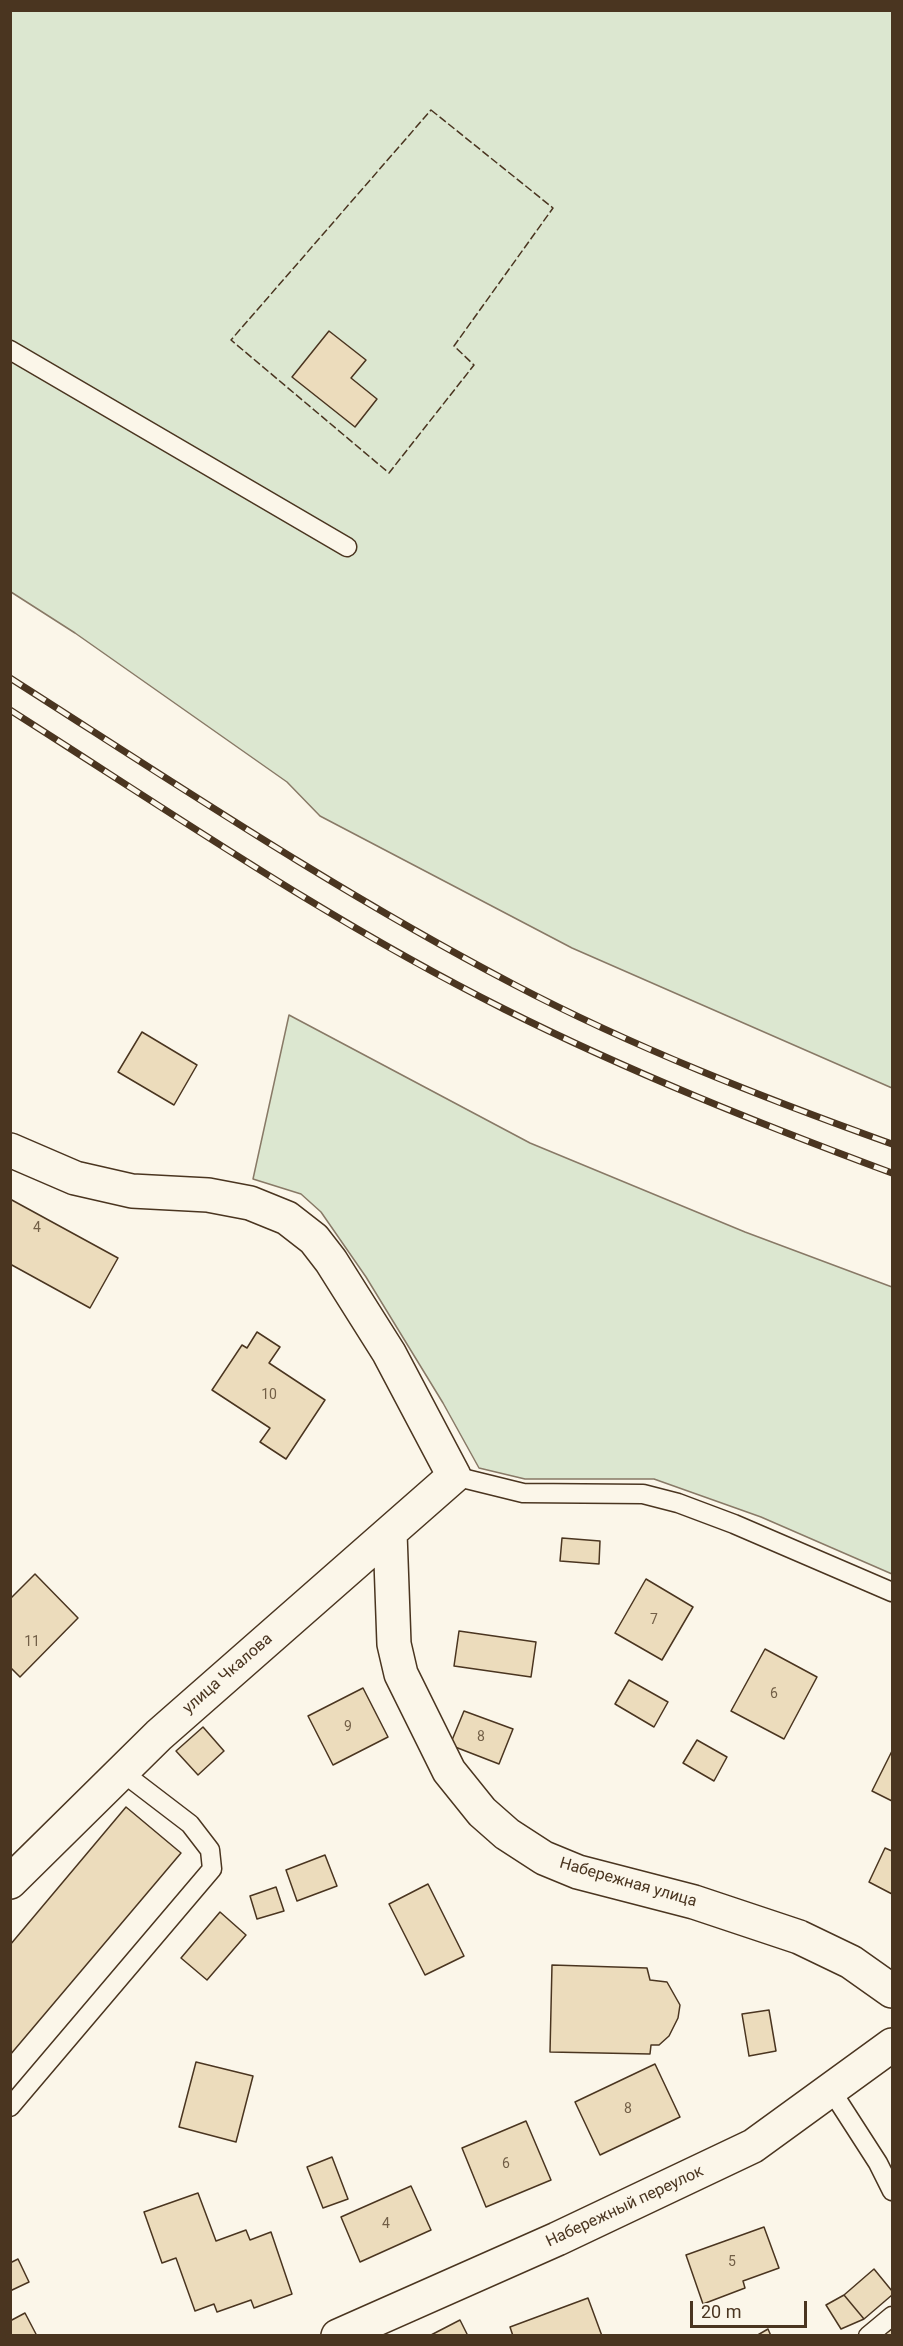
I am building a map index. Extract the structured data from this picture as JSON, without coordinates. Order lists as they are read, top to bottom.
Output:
{
  "streets": {
    "street": ["улица Чкалова", "Набережная улица", "Набережный переулок"]
  },
  "crossings": [
    ["улица Чкалова", "Набережная улица"]
  ],
  "house_numbers": [
    "4",
    "10",
    "7",
    "11",
    "6",
    "9",
    "8",
    "8",
    "6",
    "4",
    "5"
  ],
  "scale_bar": "20 m"
}
